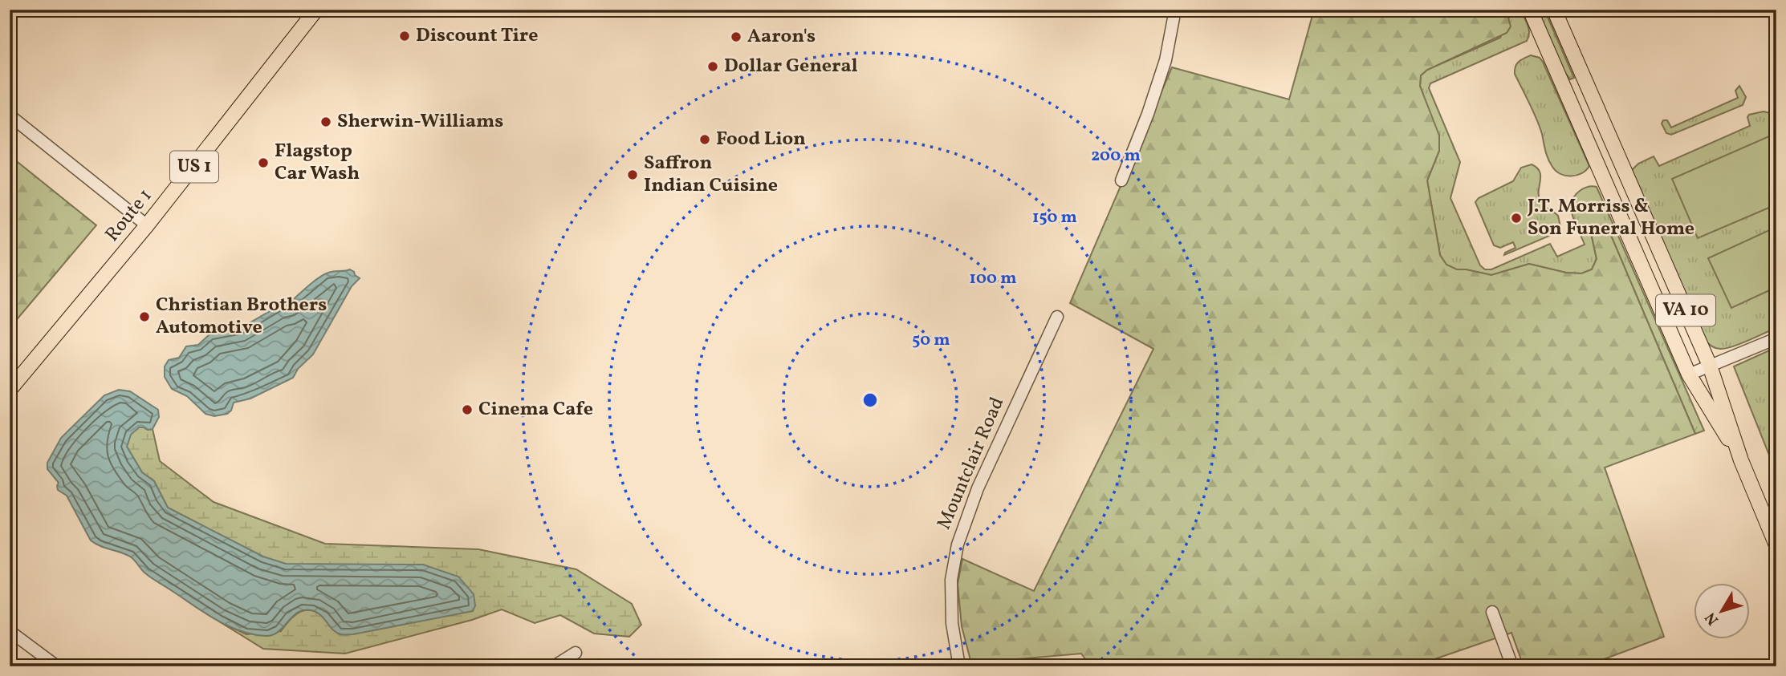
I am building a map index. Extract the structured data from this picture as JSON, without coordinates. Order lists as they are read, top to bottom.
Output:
{
  "streets": {
    "main road": ["US 1", "Route 1", "VA 10"],
    "street": ["Mountclair Road"]
  },
  "places": [
    "Discount Tire",
    "Aaron's",
    "Dollar General",
    "Sherwin-Williams",
    "Food Lion",
    "Flagstop Car Wash",
    "Saffron Indian Cuisine",
    "J.T. Morriss & Son Funeral Home",
    "Christian Brothers Automotive",
    "Cinema Cafe"
  ],
  "north": "bottom left",
  "rings": [
    "200 m",
    "150 m",
    "100 m",
    "50 m"
  ]
}
